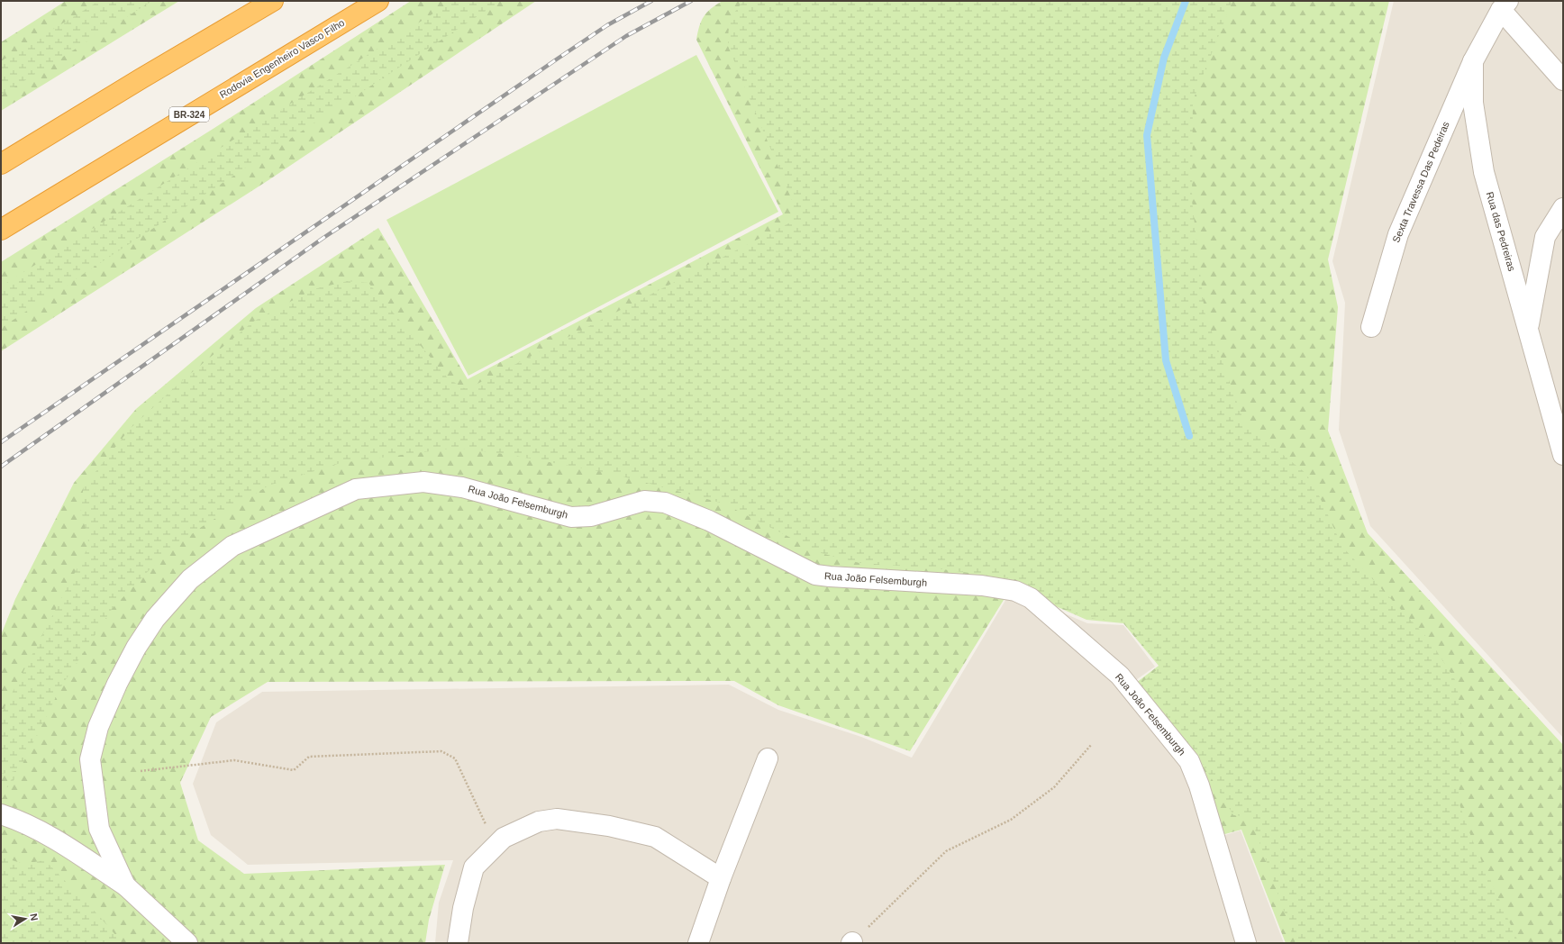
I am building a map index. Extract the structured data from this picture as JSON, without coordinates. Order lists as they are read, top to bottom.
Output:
{
  "streets": {
    "highway": ["Rodovia Engenheiro Vasco Filho", "BR-324"],
    "street": ["Sexta Travessa Das Pedeiras", "Rua das Pedreiras", "Rua João Felsemburgh"]
  },
  "crossings": [
    ["Sexta Travessa Das Pedeiras", "Rua das Pedreiras"]
  ],
  "north": "right"
}
